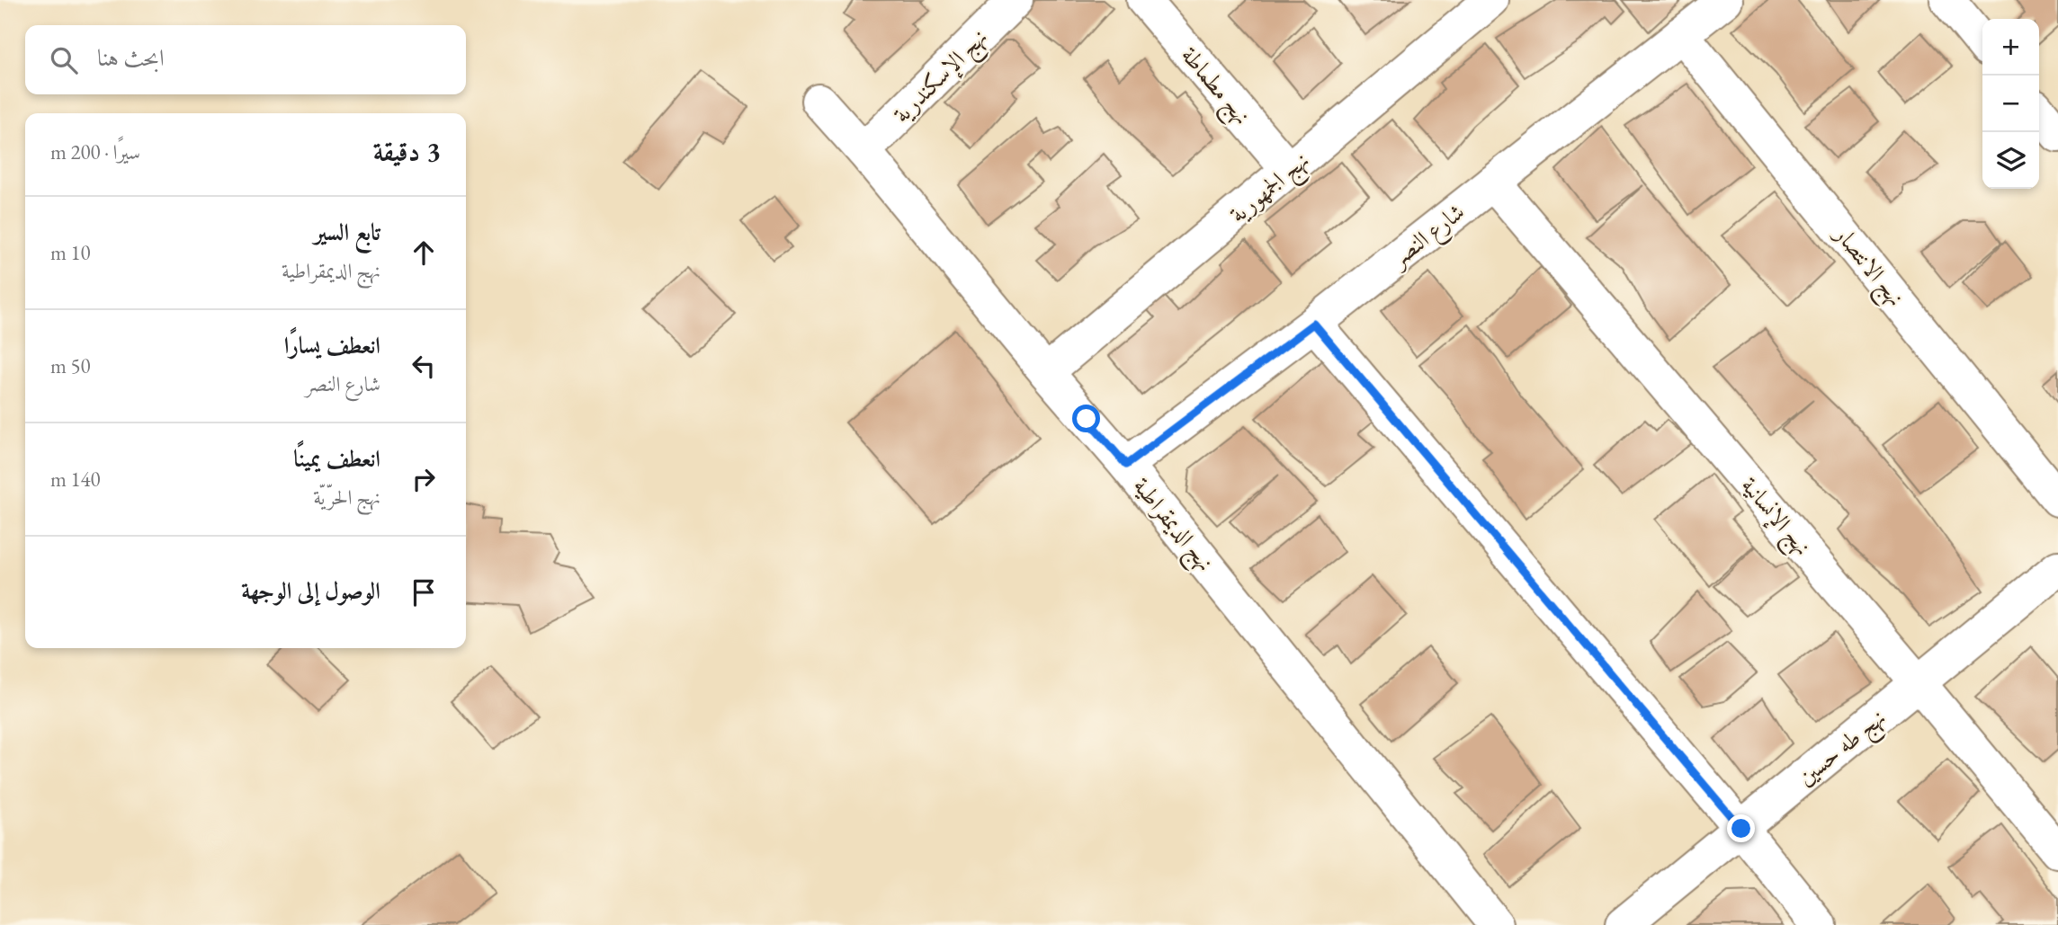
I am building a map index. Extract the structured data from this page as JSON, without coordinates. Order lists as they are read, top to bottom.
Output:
{
  "streets": {
    "street": [
      "نهج الإسكندرية",
      "نهج مطماطة",
      "نهج الجمهورية",
      "شارع النصر",
      "نهج الانتصار",
      "نهج الإنسانية",
      "نهج الديمقراطية",
      "نهج طه حسين"
    ]
  },
  "crossings": [
    ["نهج الإسكندرية", "نهج الديمقراطية"],
    ["نهج مطماطة", "نهج الجمهورية"],
    ["نهج الجمهورية", "نهج الديمقراطية"],
    ["شارع النصر", "نهج الانتصار"],
    ["شارع النصر", "نهج الإنسانية"],
    ["شارع النصر", "نهج الديمقراطية"],
    ["نهج الإنسانية", "نهج طه حسين"]
  ],
  "page": {
    "map_buttons": ["+", "−"],
    "search": "ابحث هنا",
    "heading": ["3 دقيقة", "سيرًا · 200 m"],
    "list": [
      ["تابع السير", "نهج الديمقراطية", "10 m"],
      ["انعطف يسارًا", "شارع النصر", "50 m"],
      ["انعطف يمينًا", "نهج الحرّيّة", "140 m"],
      "الوصول إلى الوجهة"
    ]
  }
}
